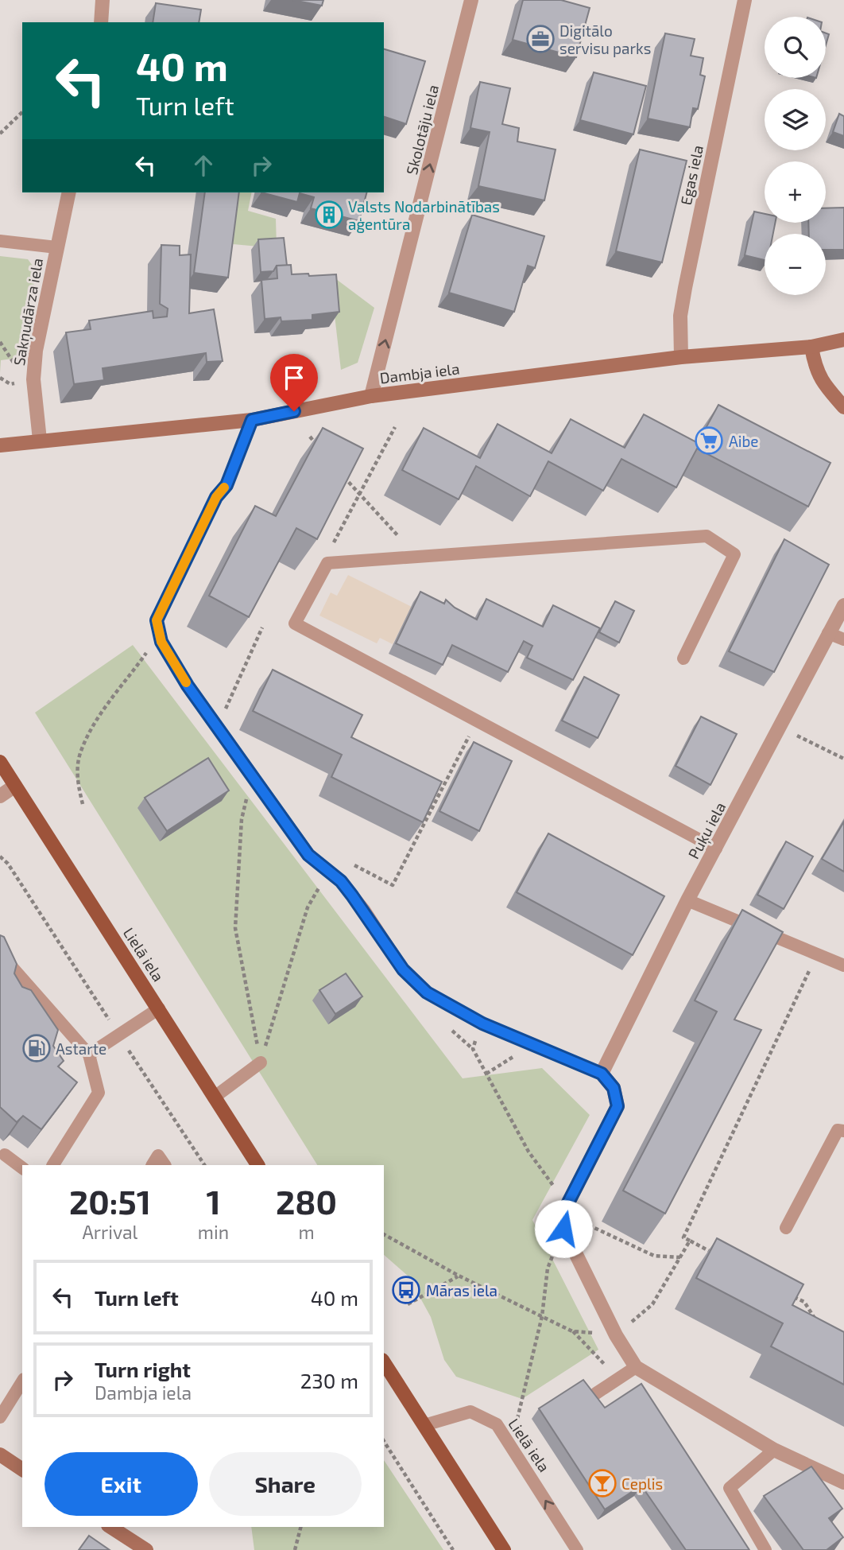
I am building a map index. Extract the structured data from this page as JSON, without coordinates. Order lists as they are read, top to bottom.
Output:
{
  "streets": {
    "main road": ["Lielā iela"],
    "street": [
      "Skolotāju iela",
      "Egas iela",
      "Sakņudārza iela",
      "Dambja iela",
      "Puķu iela"
    ]
  },
  "crossings": [
    ["Skolotāju iela", "Dambja iela"],
    ["Egas iela", "Dambja iela"],
    ["Sakņudārza iela", "Dambja iela"]
  ],
  "one_way": ["Skolotāju iela"],
  "places": {
    "office": ["Digitālo servisu parks"],
    "building": ["Valsts Nodarbinātības aģentūra"],
    "supermarket": ["Aibe"],
    "fuel station": ["Astarte"],
    "bus stop": ["Māras iela"],
    "bar": ["Ceplis"]
  },
  "page": {
    "map_buttons": ["+", "−"],
    "turn": ["40 m", "Turn left"],
    "eta": [
      "20:51",
      "Arrival",
      "1",
      "min",
      "280",
      "m"
    ],
    "list": [
      {
        "name": "Turn left",
        "value": "40 m"
      },
      {
        "name": "Turn right",
        "note": "Dambja iela",
        "value": "230 m"
      }
    ],
    "buttons": ["Exit", "Share"]
  }
}
